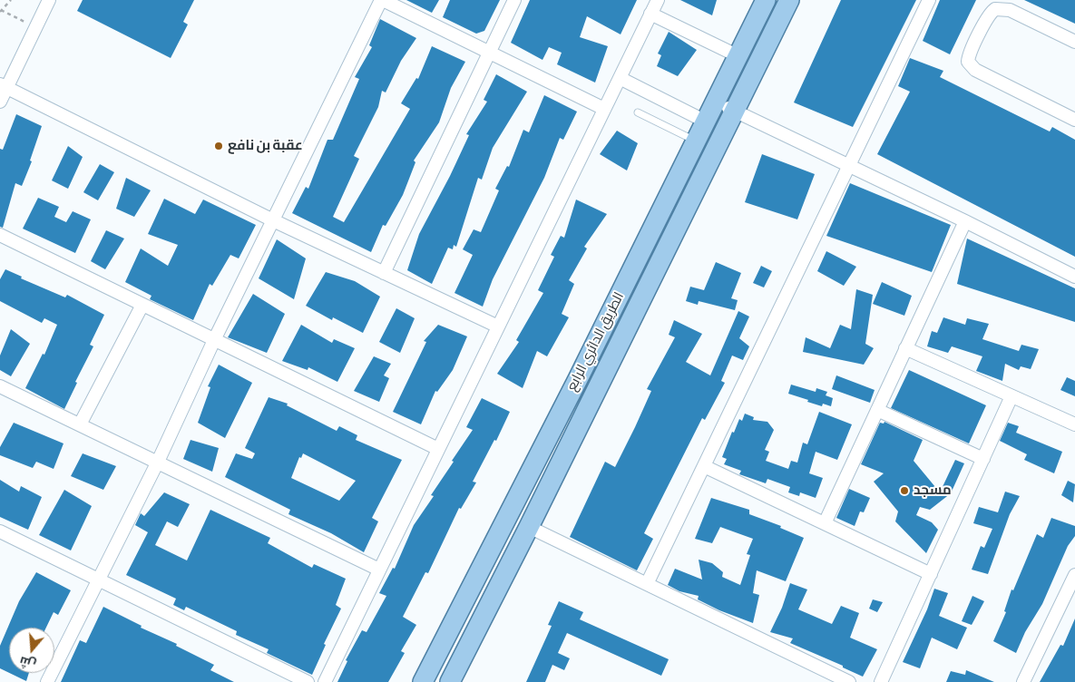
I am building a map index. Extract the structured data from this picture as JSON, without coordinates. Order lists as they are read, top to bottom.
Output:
{
  "streets": {
    "main road": ["الطريق الدائري الرابع"]
  },
  "places": ["عقبة بن نافع", "مسجد"],
  "north": "bottom"
}
